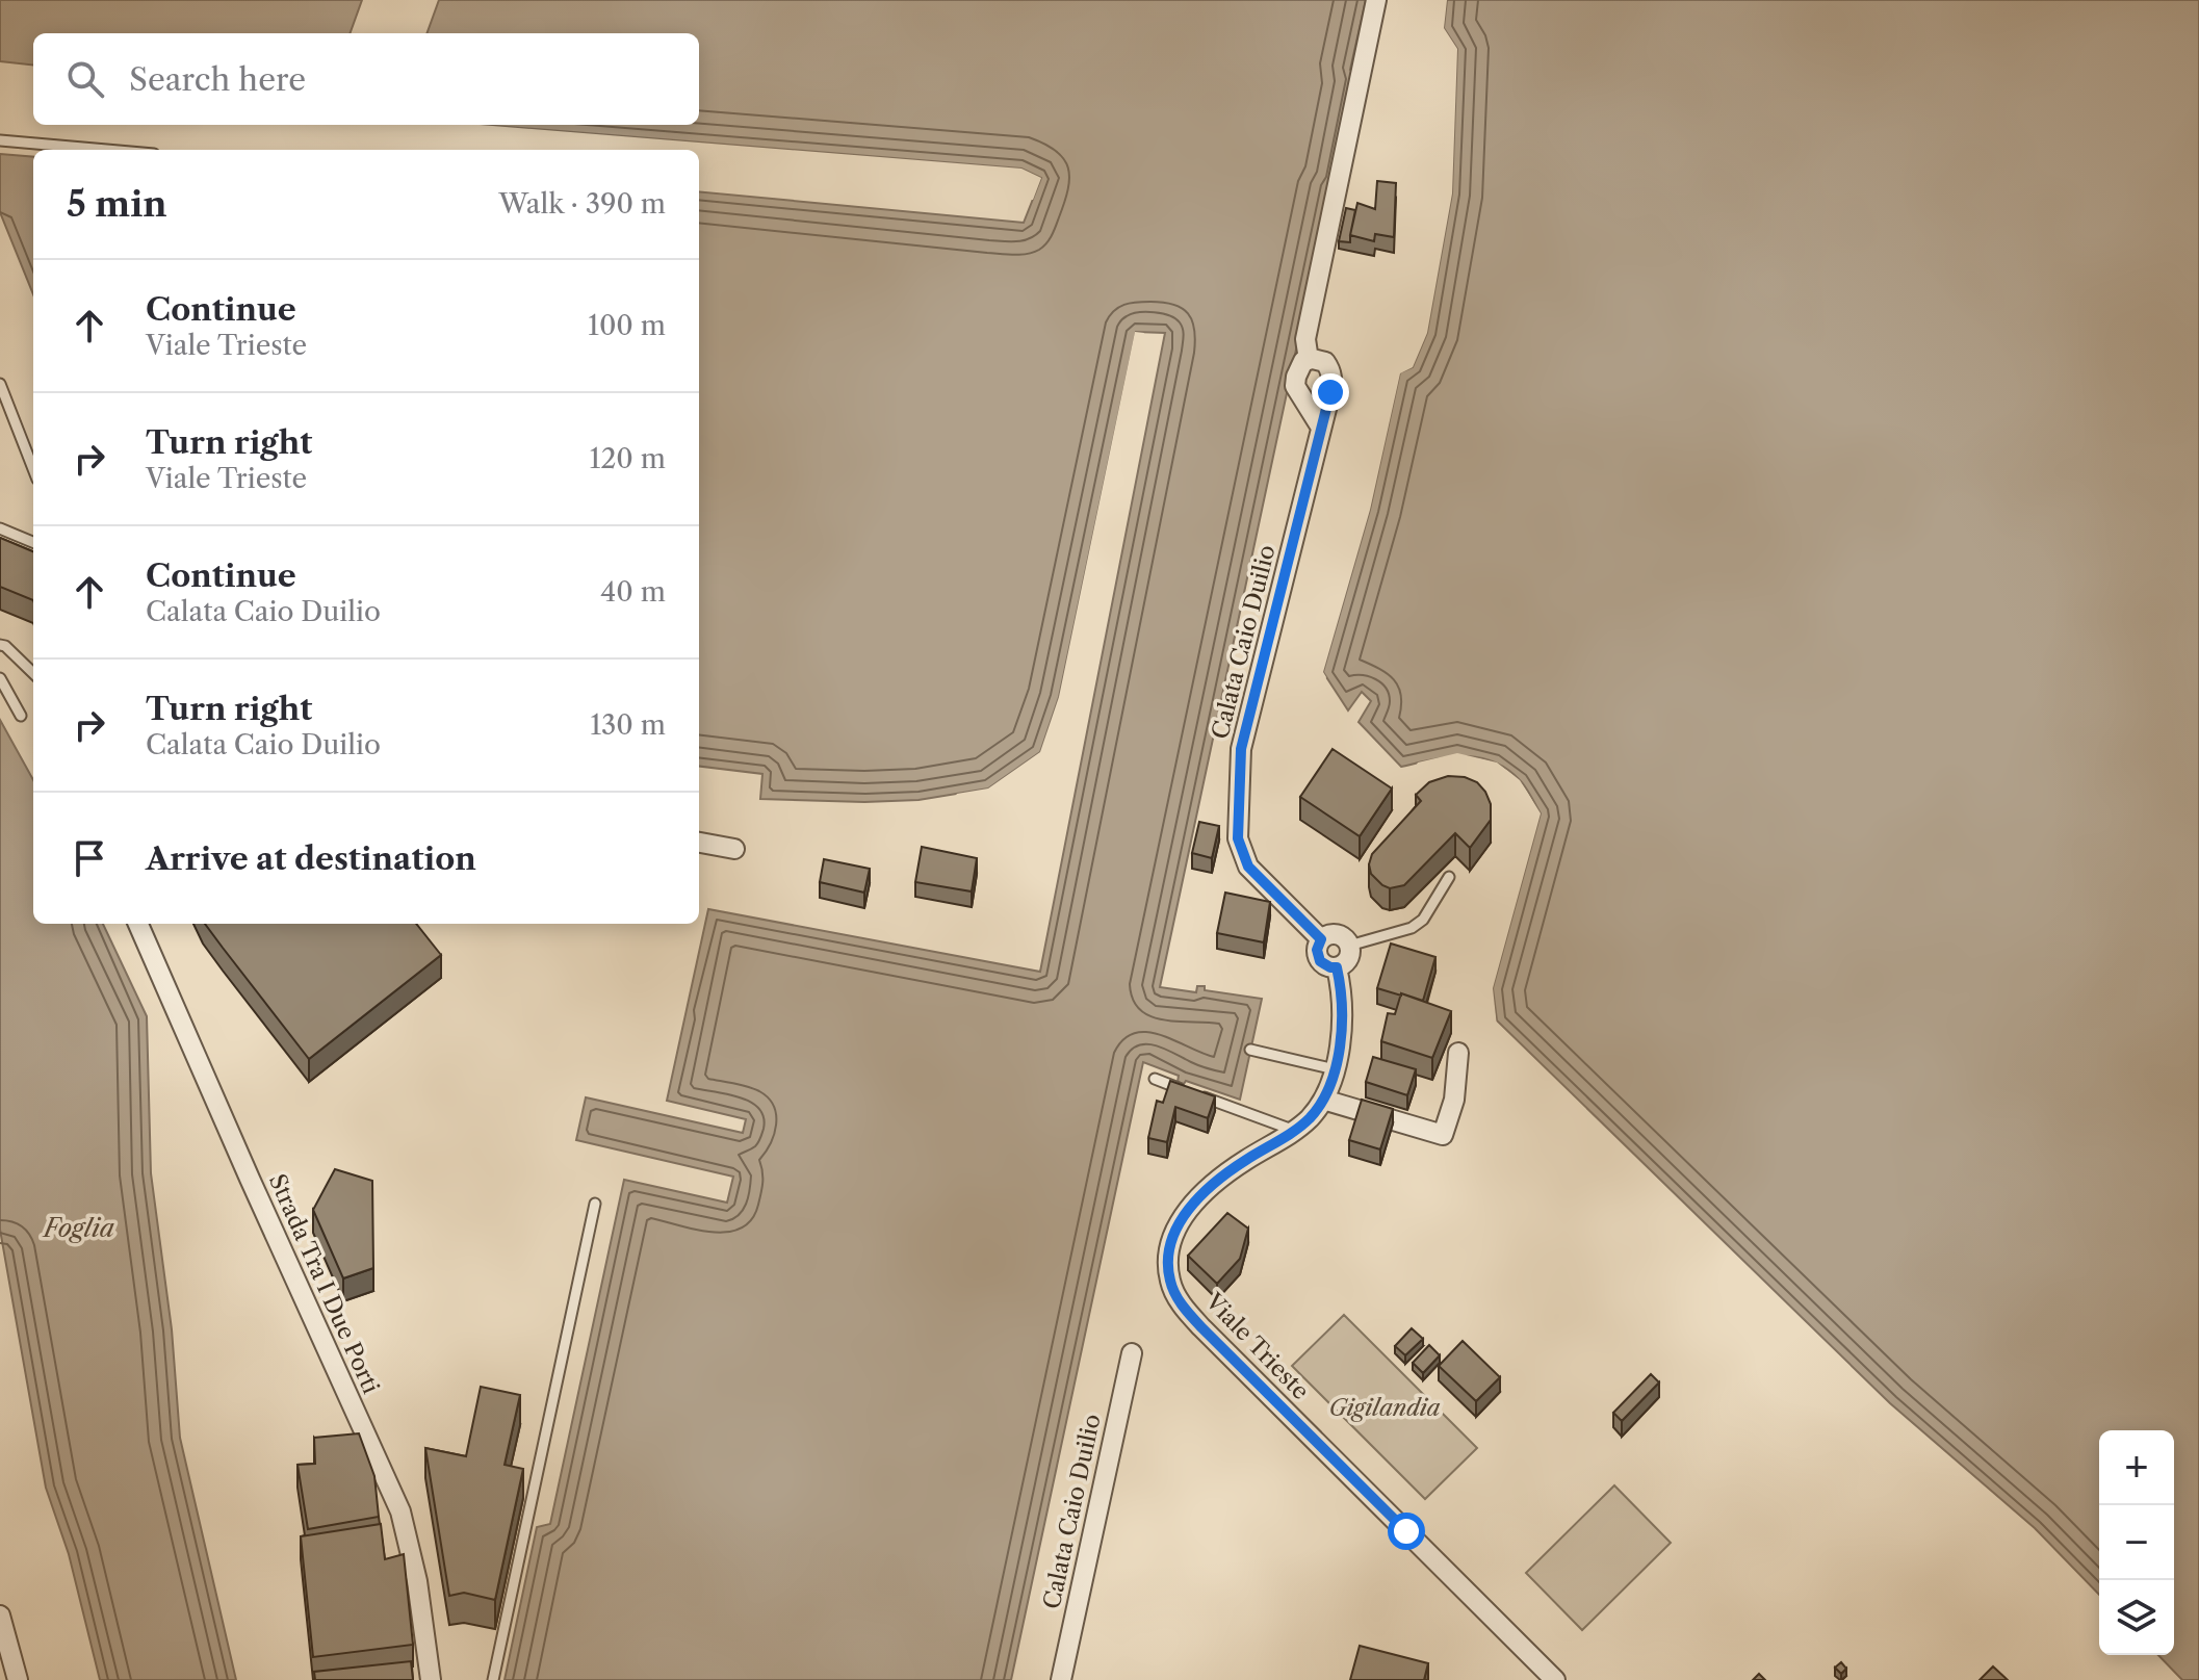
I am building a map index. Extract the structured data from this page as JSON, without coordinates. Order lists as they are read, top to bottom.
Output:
{
  "streets": {
    "street": ["Calata Caio Duilio", "Strada Tra I Due Porti", "Viale Trieste"]
  },
  "crossings": [
    ["Calata Caio Duilio", "Viale Trieste"]
  ],
  "water": ["Foglia"],
  "parks": ["Gigilandia"],
  "page": {
    "search": "Search here",
    "heading": ["5 min", "Walk · 390 m"],
    "list": [
      ["Continue", "Viale Trieste", "100 m"],
      ["Turn right", "Viale Trieste", "120 m"],
      ["Continue", "Calata Caio Duilio", "40 m"],
      ["Turn right", "Calata Caio Duilio", "130 m"],
      "Arrive at destination"
    ],
    "map_buttons": ["+", "−"]
  }
}
